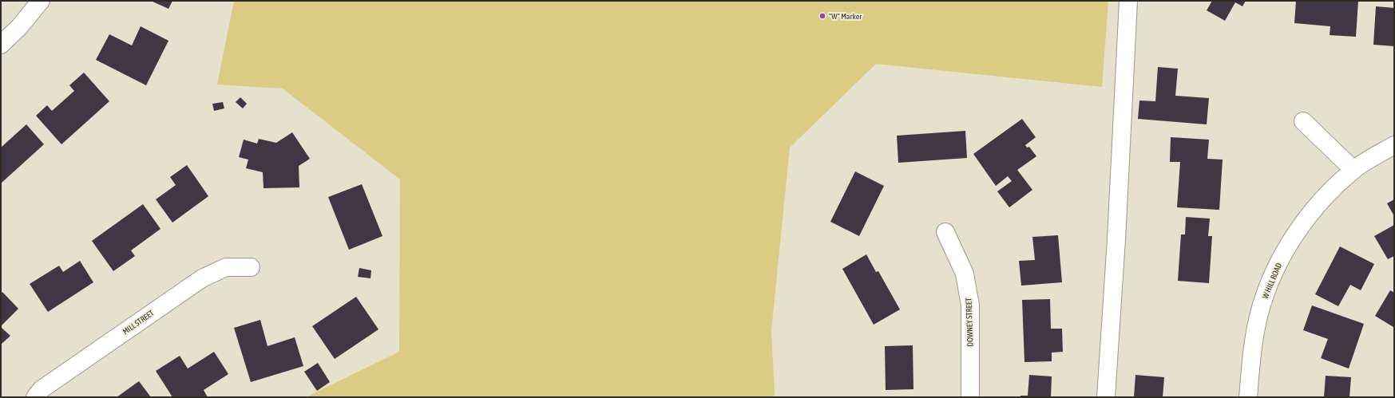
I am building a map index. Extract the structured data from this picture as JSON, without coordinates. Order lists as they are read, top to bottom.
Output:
{
  "streets": {
    "street": ["W HILL ROAD", "MILL STREET", "DOWNEY STREET"]
  },
  "places": ["\"W\" Marker"]
}
